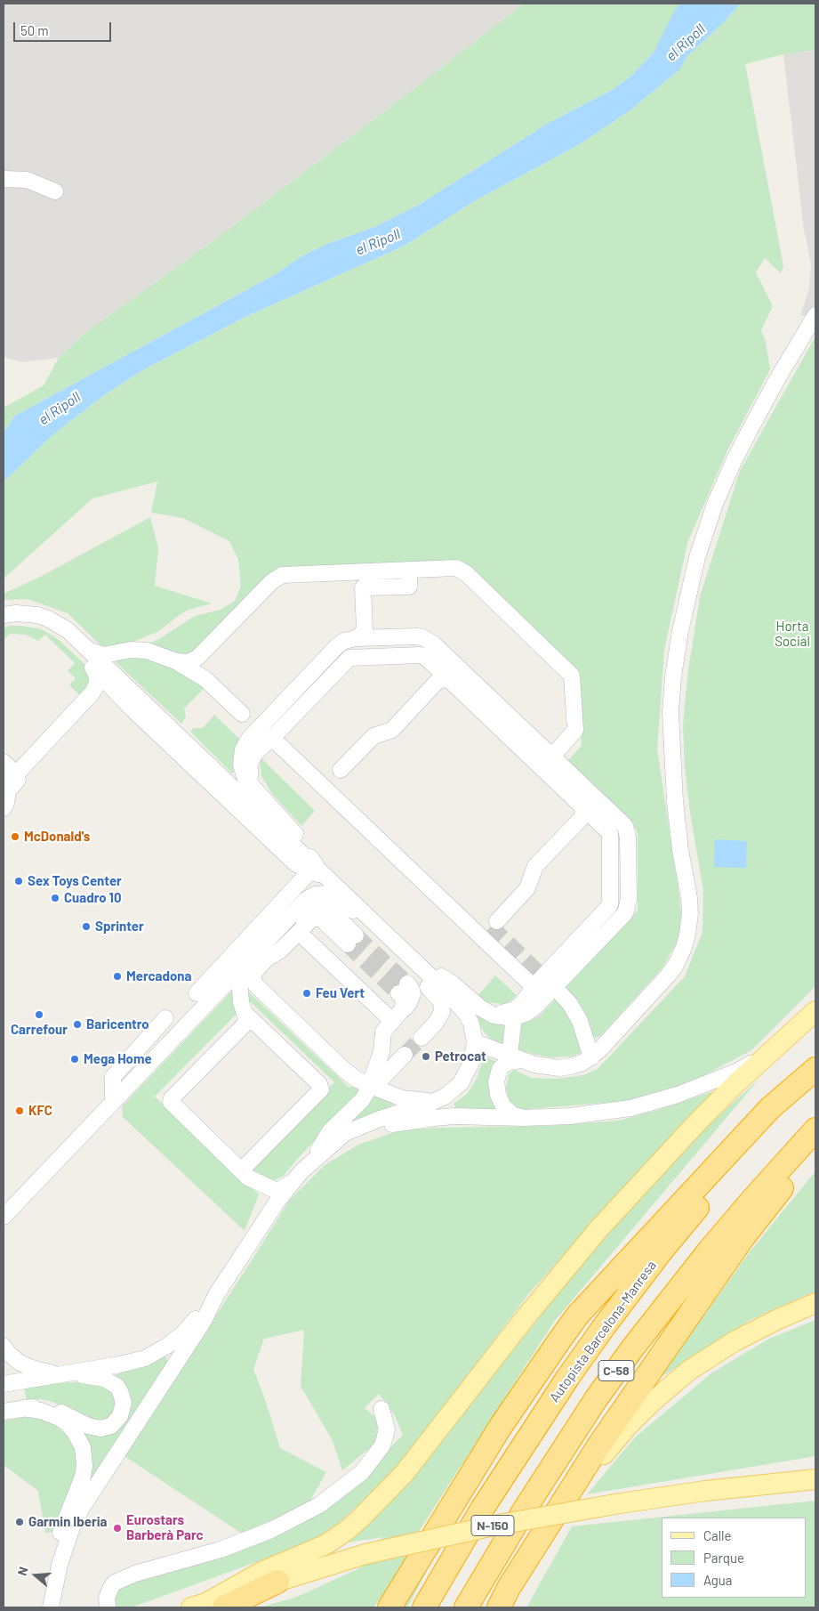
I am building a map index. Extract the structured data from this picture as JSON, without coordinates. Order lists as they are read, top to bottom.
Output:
{
  "streets": {
    "highway": ["Autopista Barcelona-Manresa", "C-58"],
    "main road": ["N-150"]
  },
  "water": ["el Ripoll"],
  "parks": ["Horta Social"],
  "places": [
    "McDonald's",
    "Sex Toys Center",
    "Cuadro 10",
    "Sprinter",
    "Mercadona",
    "Feu Vert",
    "Carrefour",
    "Baricentro",
    "Petrocat",
    "Mega Home",
    "KFC",
    "Garmin Iberia",
    "Eurostars Barberà Parc"
  ],
  "legend": ["Calle", "Parque", "Agua"],
  "scale_bar": "50 m",
  "north": "left"
}
